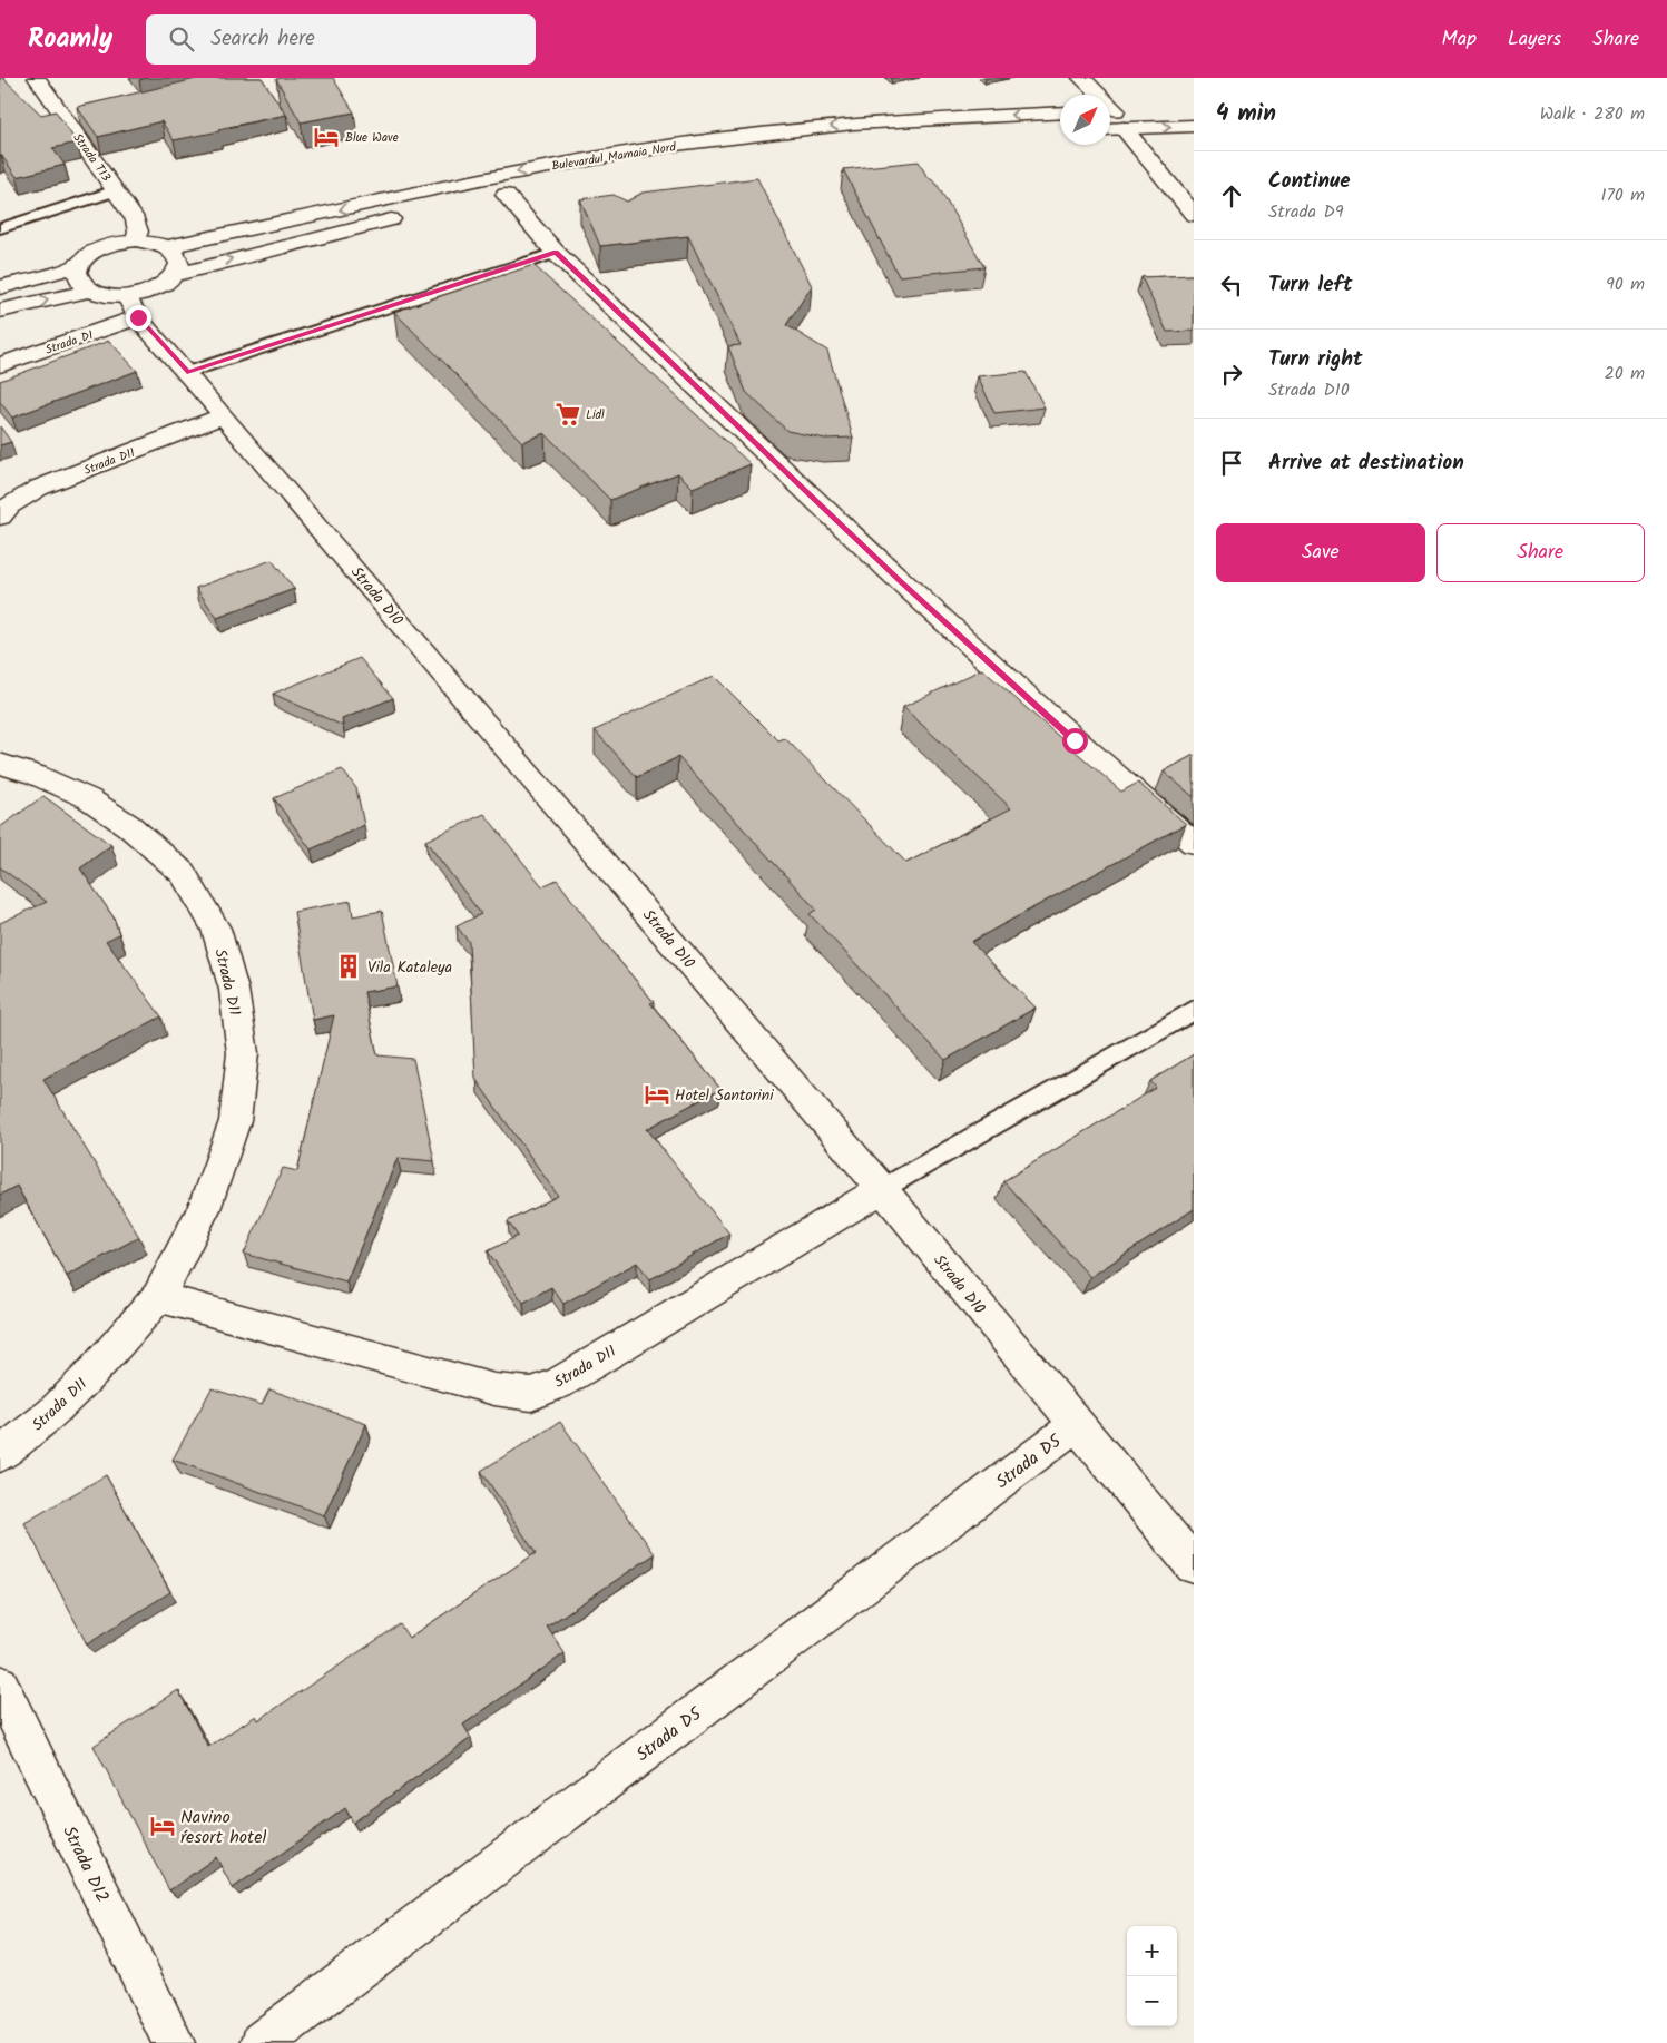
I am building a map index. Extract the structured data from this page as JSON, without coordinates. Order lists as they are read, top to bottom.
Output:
{
  "streets": {
    "street": [
      "Bulevardul Mamaia Nord",
      "Strada T13",
      "Strada D1",
      "Strada D11",
      "Strada D10",
      "Strada D5",
      "Strada D12"
    ]
  },
  "crossings": [
    ["Strada D1", "Strada D10"],
    ["Strada D11", "Strada D10"],
    ["Strada D10", "Strada D5"]
  ],
  "places": {
    "hotel": ["Blue Wave", "Hotel Santorini", "Navino ŕesort hotel"],
    "supermarket": ["Lidl"],
    "building": ["Vila Kataleya"]
  },
  "north": "top right",
  "page": {
    "header": "Roamly",
    "search": "Search here",
    "nav": ["Map", "Layers", "Share"],
    "heading": ["4 min", "Walk · 280 m"],
    "list": [
      ["Continue", "Strada D9", "170 m"],
      ["Turn left", "90 m"],
      ["Turn right", "Strada D10", "20 m"],
      "Arrive at destination"
    ],
    "buttons": ["Save", "Share"],
    "map_buttons": ["+", "−"]
  }
}
